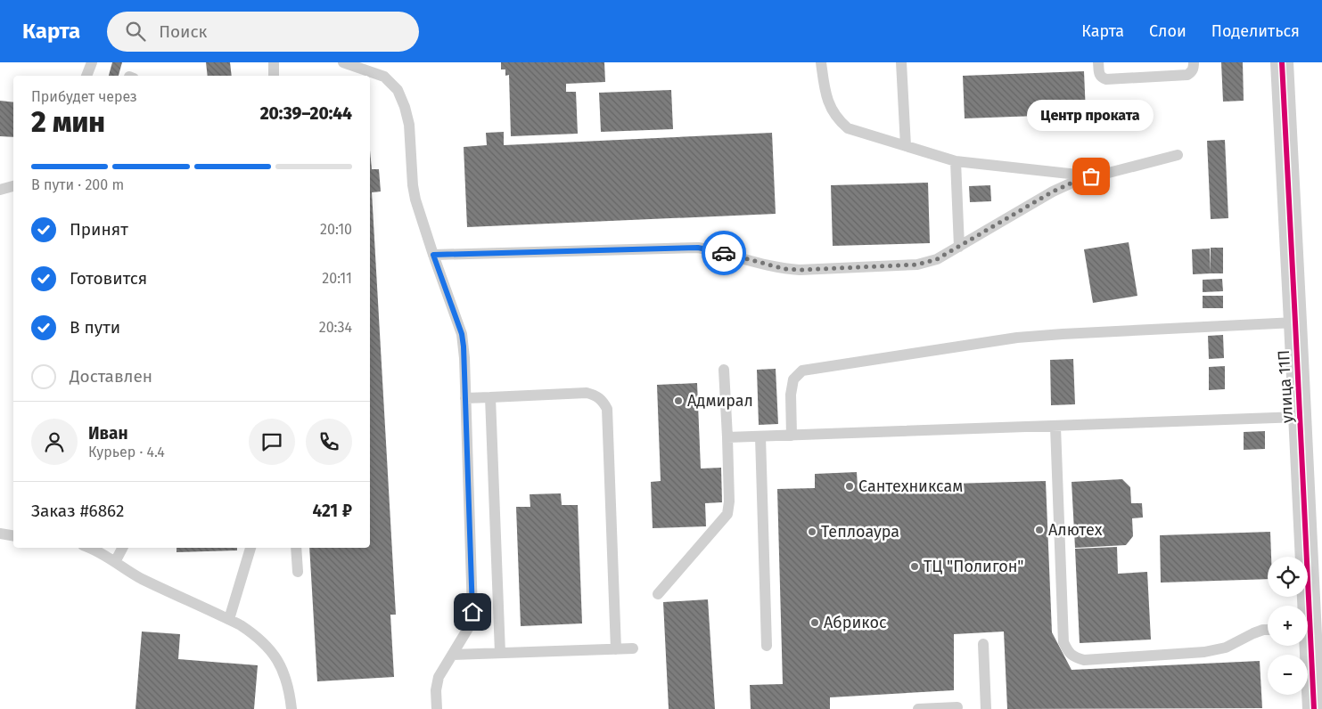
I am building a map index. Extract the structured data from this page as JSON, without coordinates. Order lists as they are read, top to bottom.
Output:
{
  "streets": {
    "street": ["улица 11П"]
  },
  "places": [
    "Центр проката",
    "Адмирал",
    "Сантехниксам",
    "Алютех",
    "Теплоаура",
    "ТЦ \"Полигон\"",
    "Абрикос"
  ],
  "page": {
    "header": "Карта",
    "search": "Поиск",
    "nav": ["Карта", "Слои", "Поделиться"],
    "heading": ["2 мин", "Прибудет через", "20:39–20:44"],
    "panel": [
      "Иван",
      "Курьер · 4.4",
      "Заказ #6862",
      "421 ₽"
    ],
    "bubble": "Центр проката",
    "bar": "В пути · 200 m",
    "list": [
      ["Принят", "20:10"],
      ["Готовится", "20:11"],
      ["В пути", "20:34"],
      "Доставлен"
    ],
    "map_buttons": ["+", "−"]
  }
}
